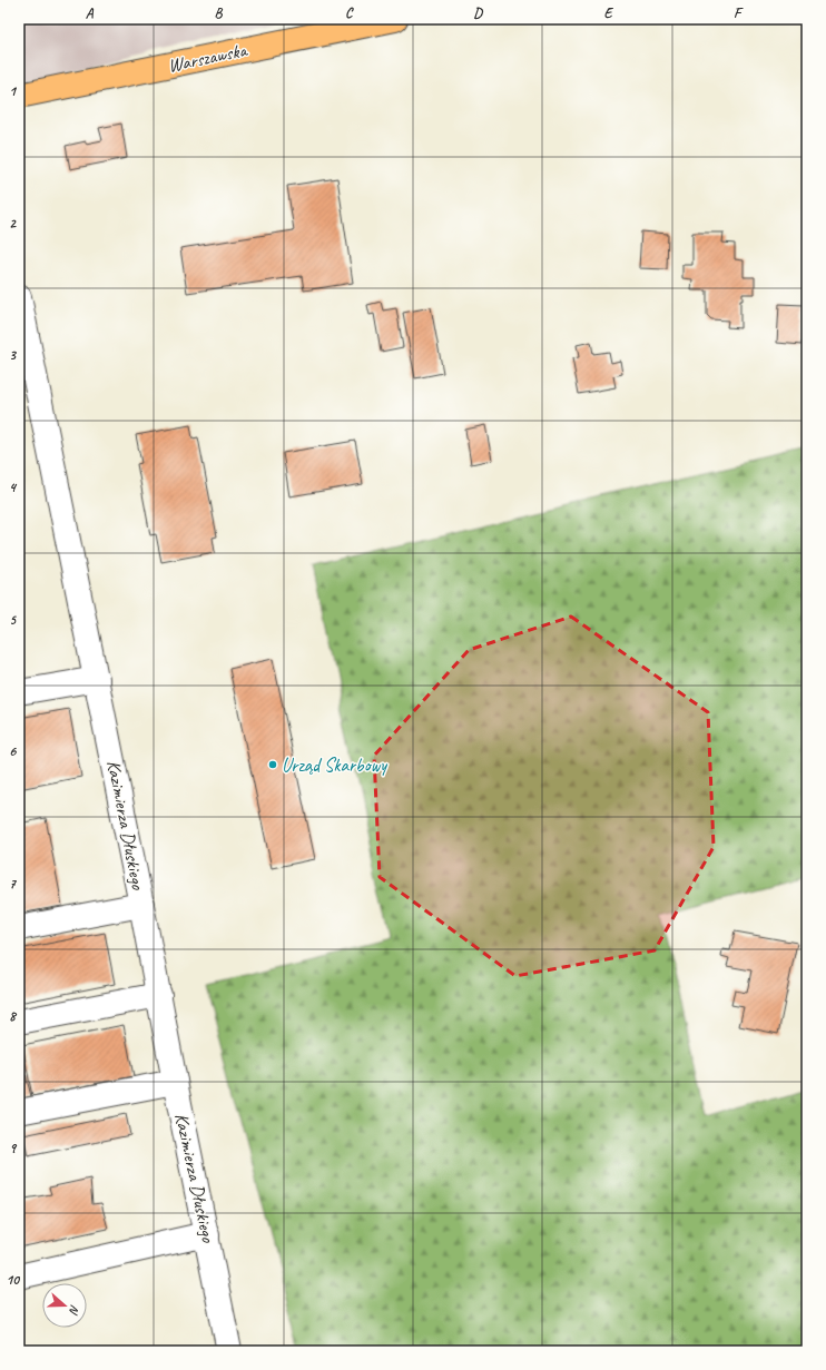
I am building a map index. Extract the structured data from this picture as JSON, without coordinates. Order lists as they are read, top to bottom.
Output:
{
  "streets": {
    "main road": ["Warszawska"],
    "street": ["Kazimierza Dłuskiego"]
  },
  "places": ["Urząd Skarbowy"],
  "north": "right",
  "grid": {
    "columns": [
      "A",
      "B",
      "C",
      "D",
      "E",
      "F"
    ],
    "rows": [
      "1",
      "2",
      "3",
      "4",
      "5",
      "6",
      "7",
      "8",
      "9",
      "10"
    ]
  }
}
